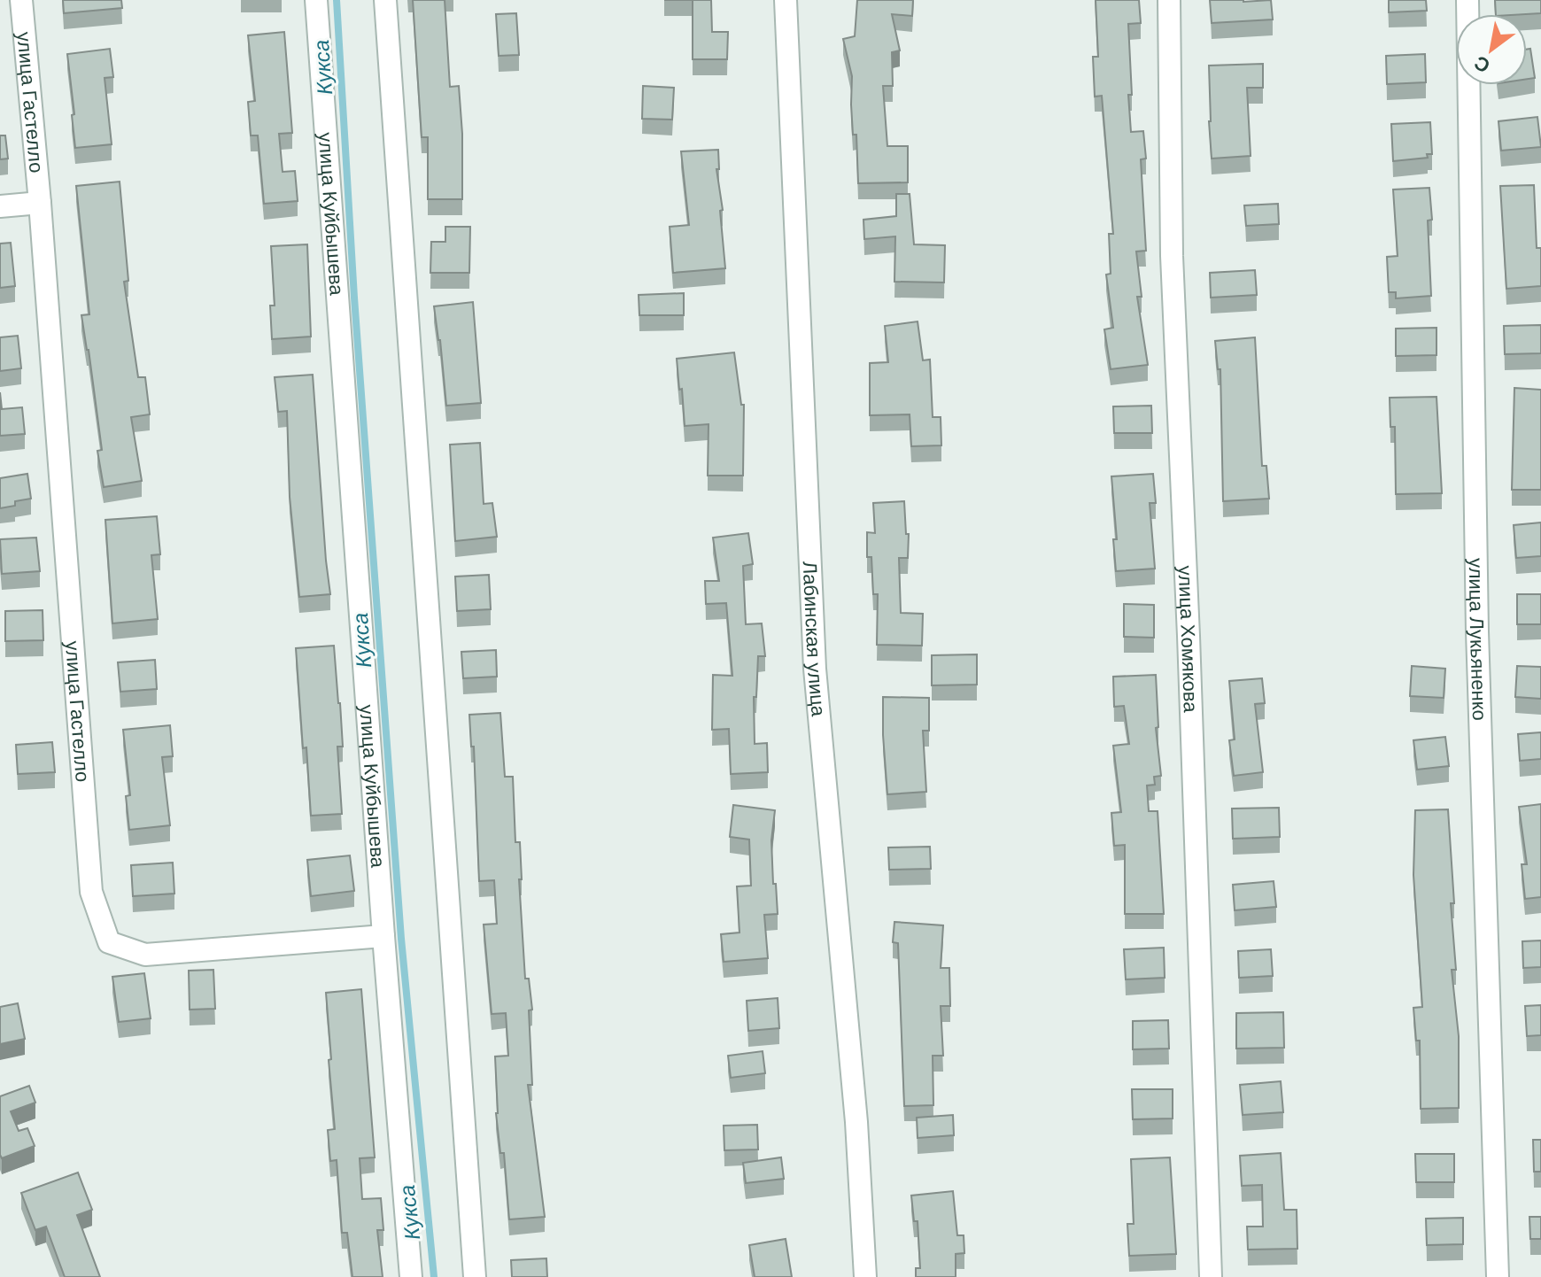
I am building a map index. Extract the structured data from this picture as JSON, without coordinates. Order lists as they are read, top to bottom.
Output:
{
  "streets": {
    "street": [
      "улица Гастелло",
      "улица Куйбышева",
      "улица Хомякова",
      "улица Лукьяненко",
      "Лабинская улица"
    ]
  },
  "crossings": [
    ["улица Гастелло", "улица Куйбышева"]
  ],
  "water": ["Кукса"],
  "north": "bottom left"
}
